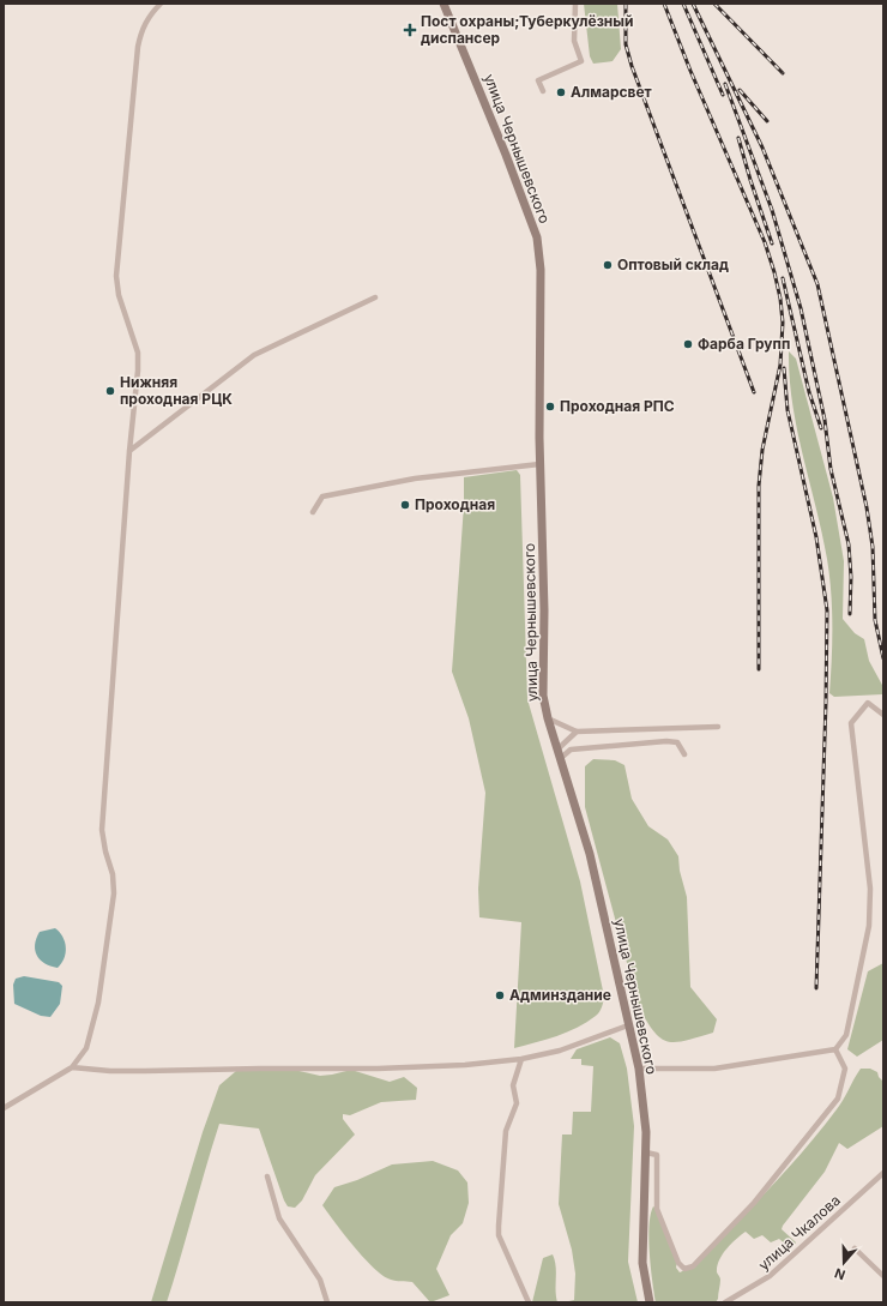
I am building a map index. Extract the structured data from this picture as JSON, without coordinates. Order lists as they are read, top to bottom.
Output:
{
  "streets": {
    "main road": ["улица Чернышевского"],
    "street": ["улица Чкалова"]
  },
  "places": {
    "health": ["Пост охраны;Туберкулёзный диспансер"],
    "other": [
      "Алмарсвет",
      "Оптовый склад",
      "Фарба Групп",
      "Нижняя проходная РЦК",
      "Проходная РПС",
      "Проходная",
      "Админздание"
    ]
  },
  "north": "bottom"
}
